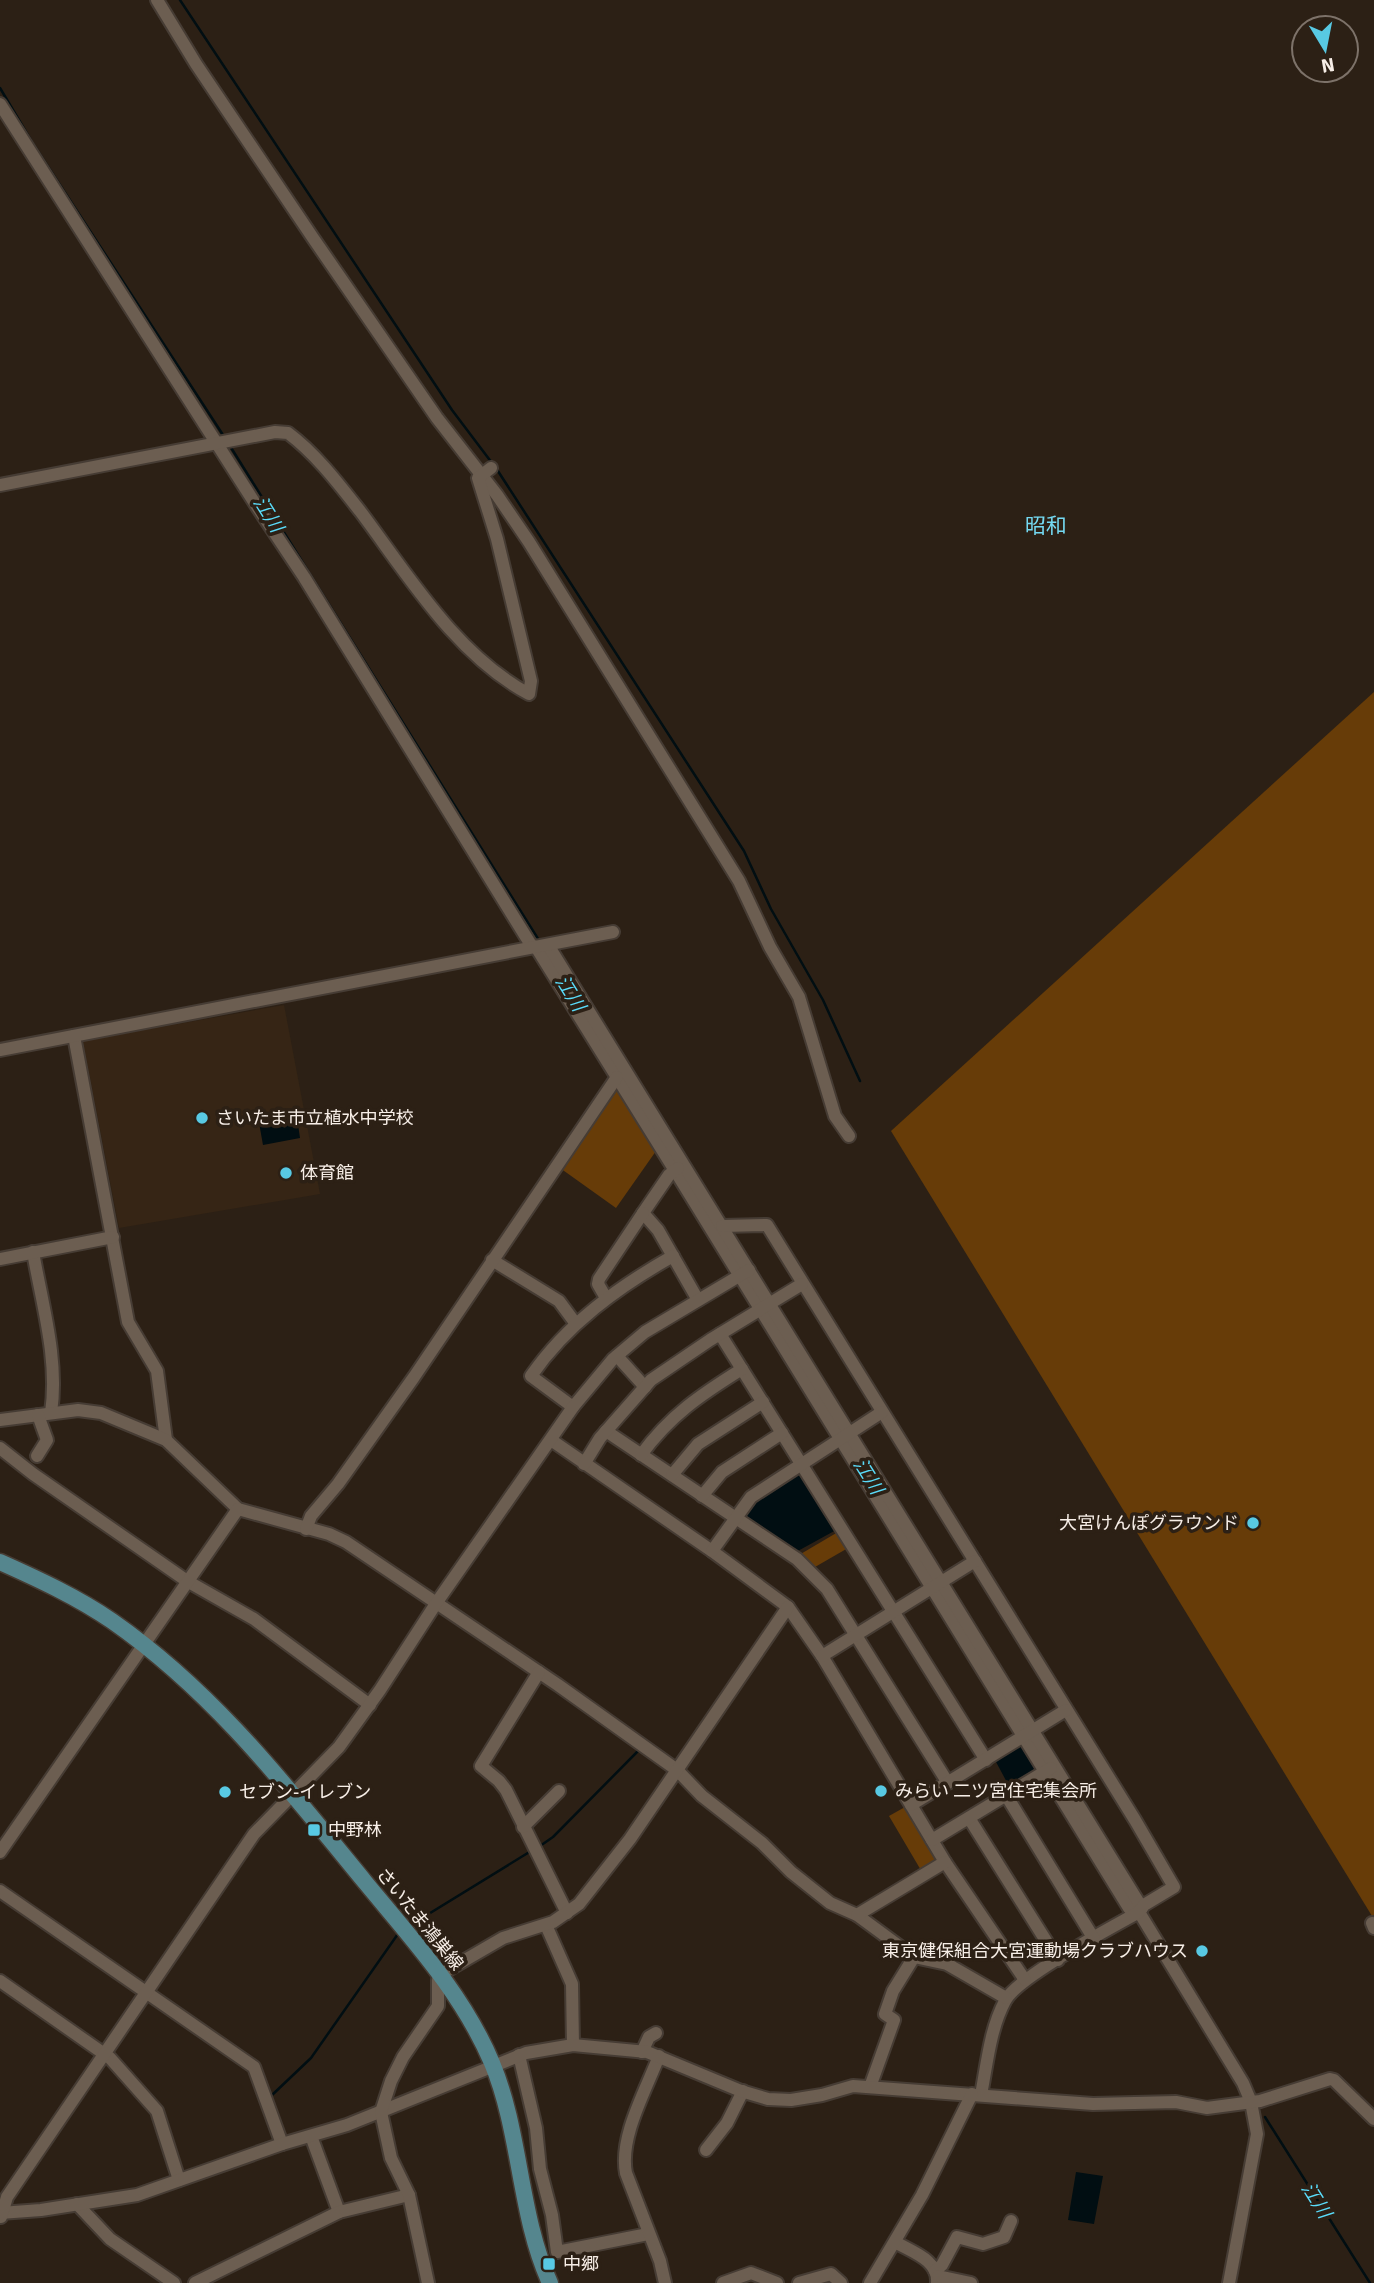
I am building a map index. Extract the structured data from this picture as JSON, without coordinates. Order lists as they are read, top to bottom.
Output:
{
  "streets": {
    "main road": ["さいたま鴻巣線"]
  },
  "districts": ["昭和"],
  "water": ["江川"],
  "places": {
    "other": [
      "さいたま市立植水中学校",
      "体育館",
      "大宮けんぽグラウンド",
      "みらい 二ツ宮住宅集会所",
      "セブン-イレブン",
      "東京健保組合大宮運動場クラブハウス"
    ],
    "transit": ["中野林", "中郷"]
  },
  "north": "bottom"
}
